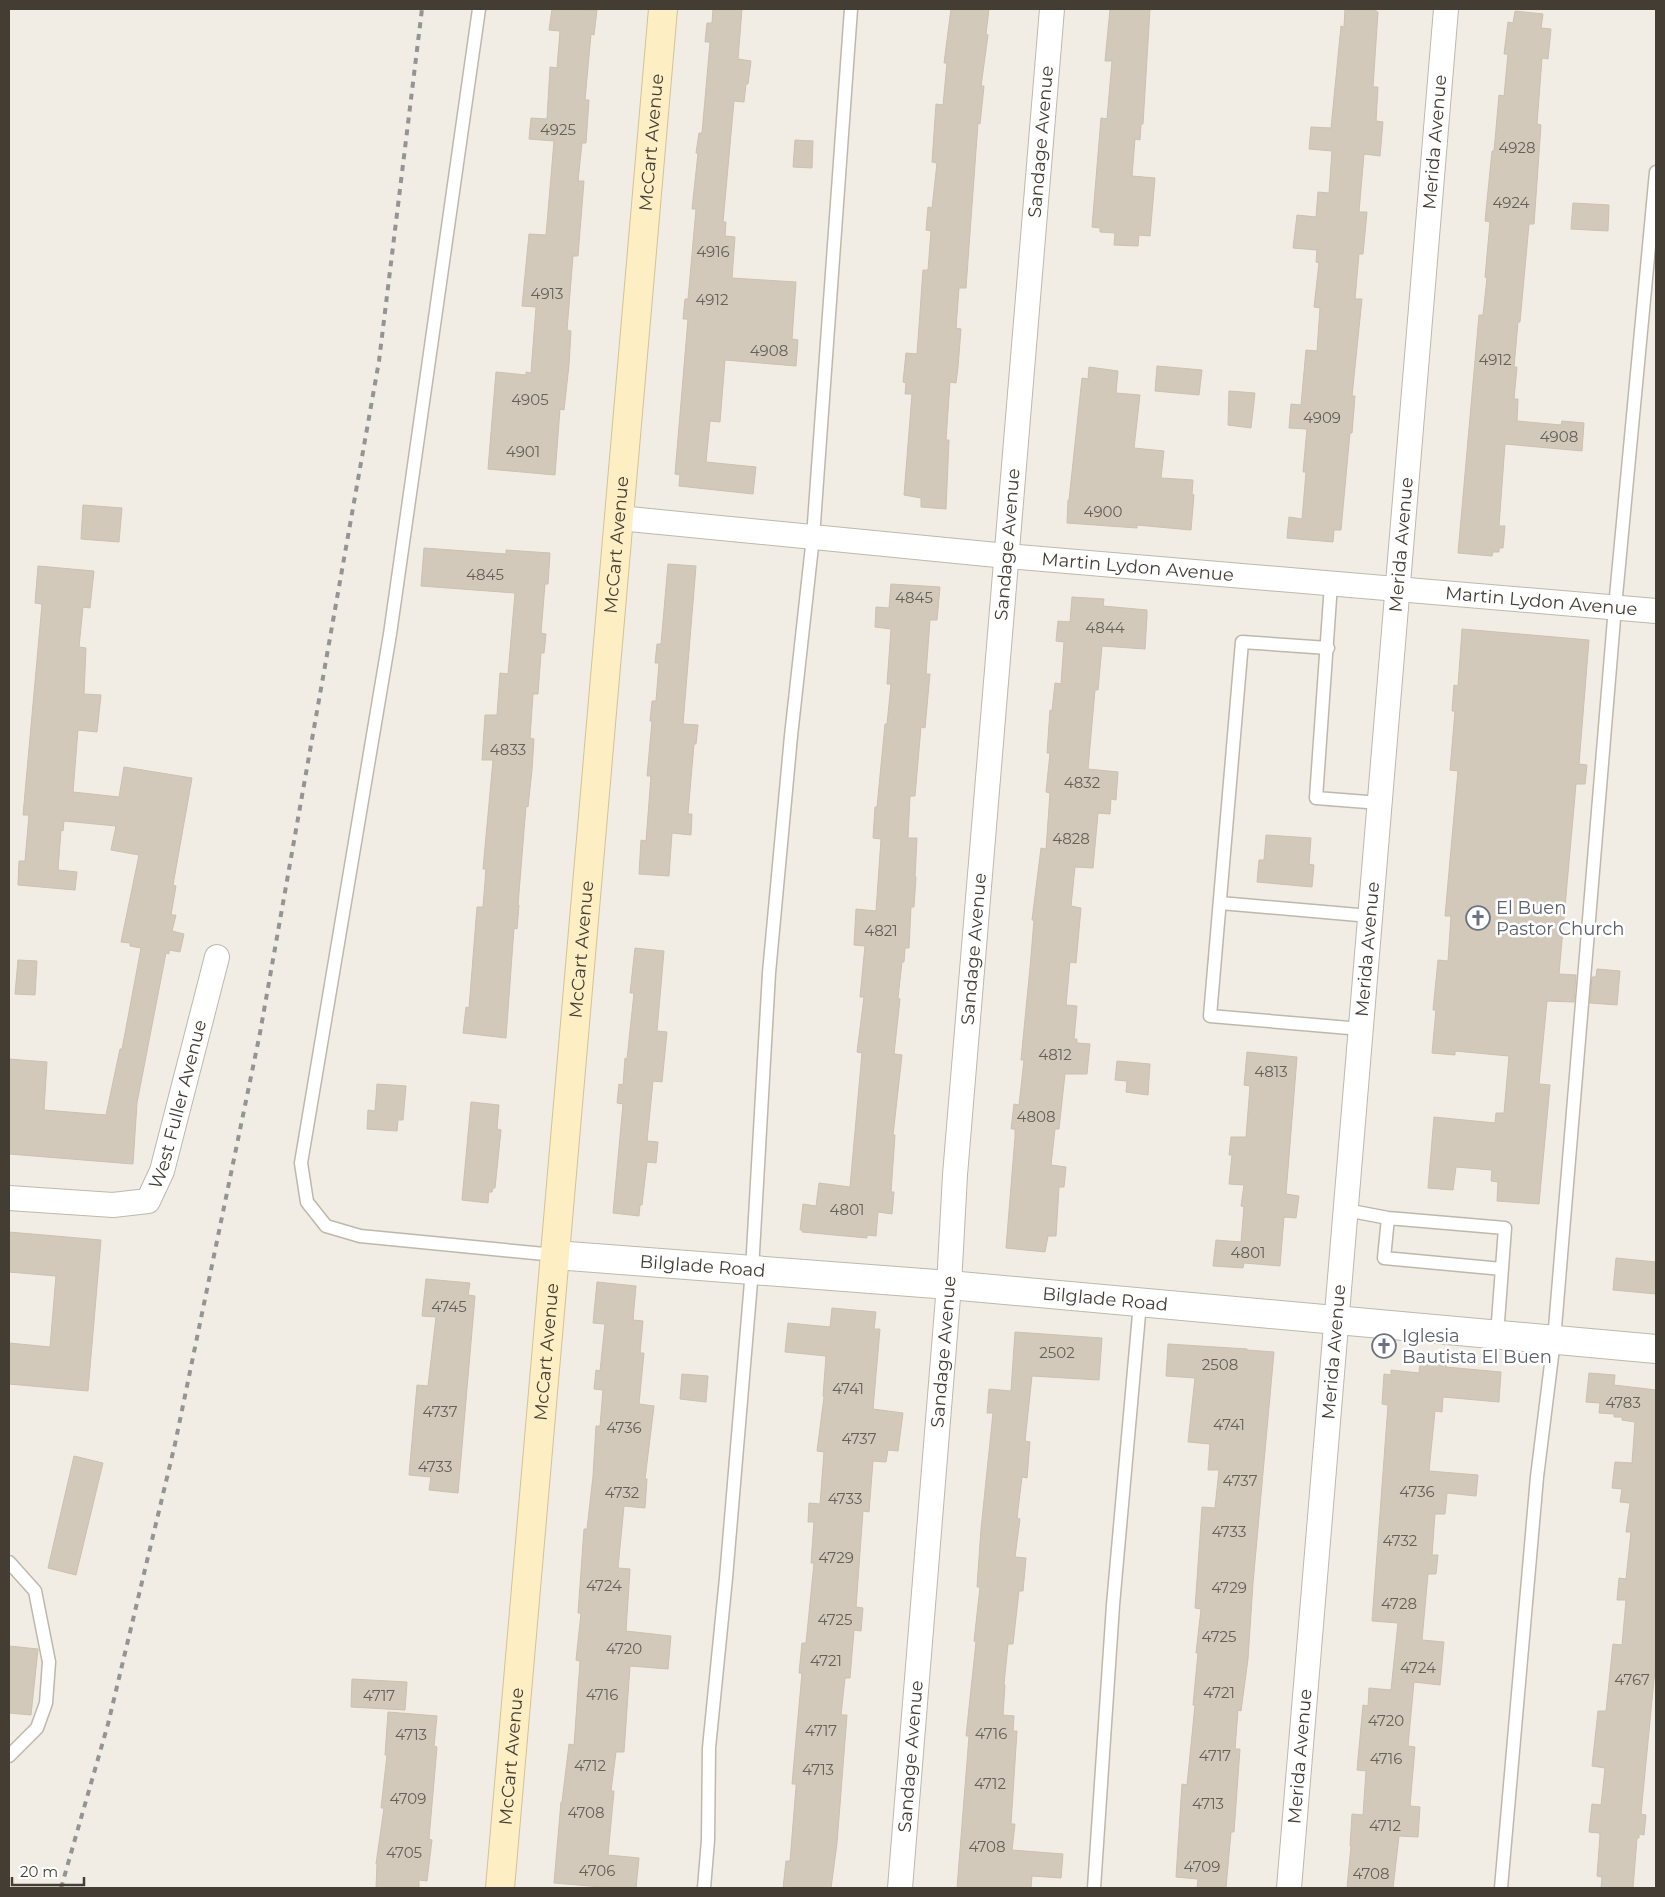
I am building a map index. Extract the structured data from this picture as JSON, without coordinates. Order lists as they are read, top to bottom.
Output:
{
  "streets": {
    "main road": ["McCart Avenue"],
    "street": [
      "Sandage Avenue",
      "Merida Avenue",
      "Martin Lydon Avenue",
      "West Fuller Avenue",
      "Bilglade Road"
    ]
  },
  "crossings": [
    ["Sandage Avenue", "Martin Lydon Avenue"],
    ["Sandage Avenue", "Bilglade Road"],
    ["Merida Avenue", "Martin Lydon Avenue"],
    ["Merida Avenue", "Bilglade Road"],
    ["McCart Avenue", "Martin Lydon Avenue"],
    ["McCart Avenue", "Bilglade Road"]
  ],
  "places": {
    "church": ["El Buen Pastor Church", "Iglesia Bautista El Buen"]
  },
  "house_numbers": [
    "4925",
    "4928",
    "4924",
    "4916",
    "4913",
    "4912",
    "4908",
    "4912",
    "4905",
    "4909",
    "4908",
    "4901",
    "4900",
    "4845",
    "4845",
    "4844",
    "4833",
    "4832",
    "4828",
    "4821",
    "4812",
    "4813",
    "4808",
    "4801",
    "4801",
    "4745",
    "2502",
    "2508",
    "4741",
    "4783",
    "4737",
    "4741",
    "4736",
    "4737",
    "4733",
    "4737",
    "4736",
    "4732",
    "4733",
    "4733",
    "4732",
    "4729",
    "4724",
    "4729",
    "4728",
    "4725",
    "4725",
    "4720",
    "4721",
    "4724",
    "4767",
    "4721",
    "4716",
    "4717",
    "4720",
    "4717",
    "4716",
    "4713",
    "4717",
    "4716",
    "4712",
    "4713",
    "4712",
    "4709",
    "4713",
    "4708",
    "4712",
    "4708",
    "4705",
    "4709",
    "4706",
    "4708"
  ],
  "scale_bar": "20 m"
}
